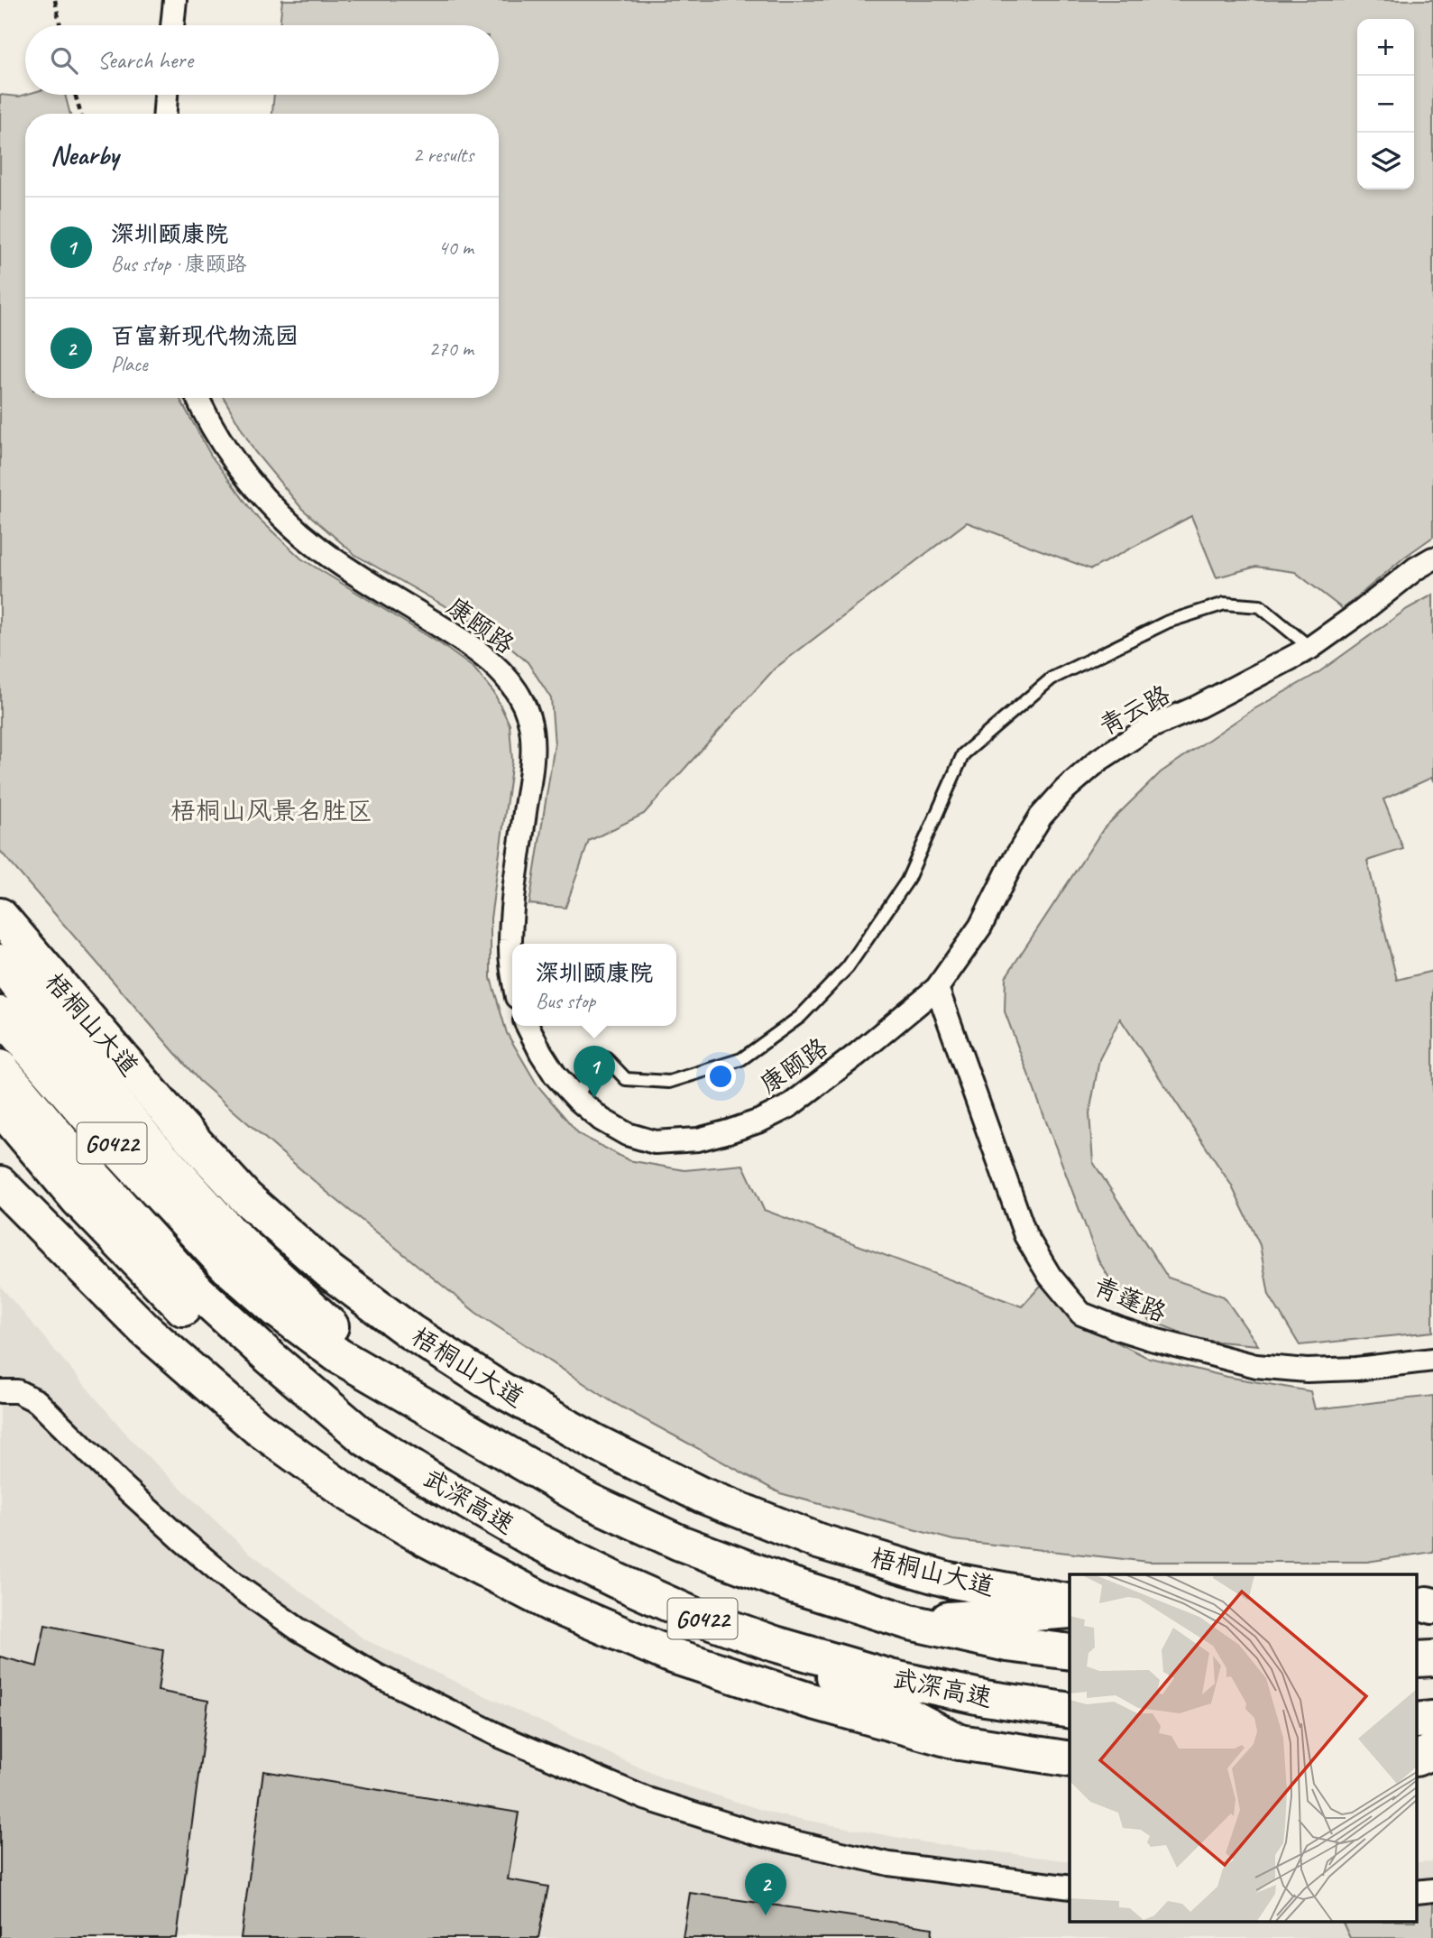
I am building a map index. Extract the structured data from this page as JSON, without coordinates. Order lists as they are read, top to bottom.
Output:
{
  "streets": {
    "main road": ["梧桐山大道", "G0422", "武深高速"],
    "street": ["康颐路", "青云路", "青蓬路"]
  },
  "crossings": [
    ["康颐路", "青云路"],
    ["康颐路", "青蓬路"],
    ["青云路", "青蓬路"]
  ],
  "parks": ["梧桐山风景名胜区"],
  "page": {
    "map_buttons": ["+", "−"],
    "search": "Search here",
    "heading": ["Nearby", "2 results"],
    "list": [
      {
        "mark": "1",
        "name": "深圳颐康院",
        "note": "Bus stop · 康颐路",
        "value": "40 m"
      },
      {
        "mark": "2",
        "name": "百富新现代物流园",
        "note": "Place",
        "value": "270 m"
      }
    ],
    "popup": ["深圳颐康院", "Bus stop"],
    "pins": ["1", "2"]
  }
}
